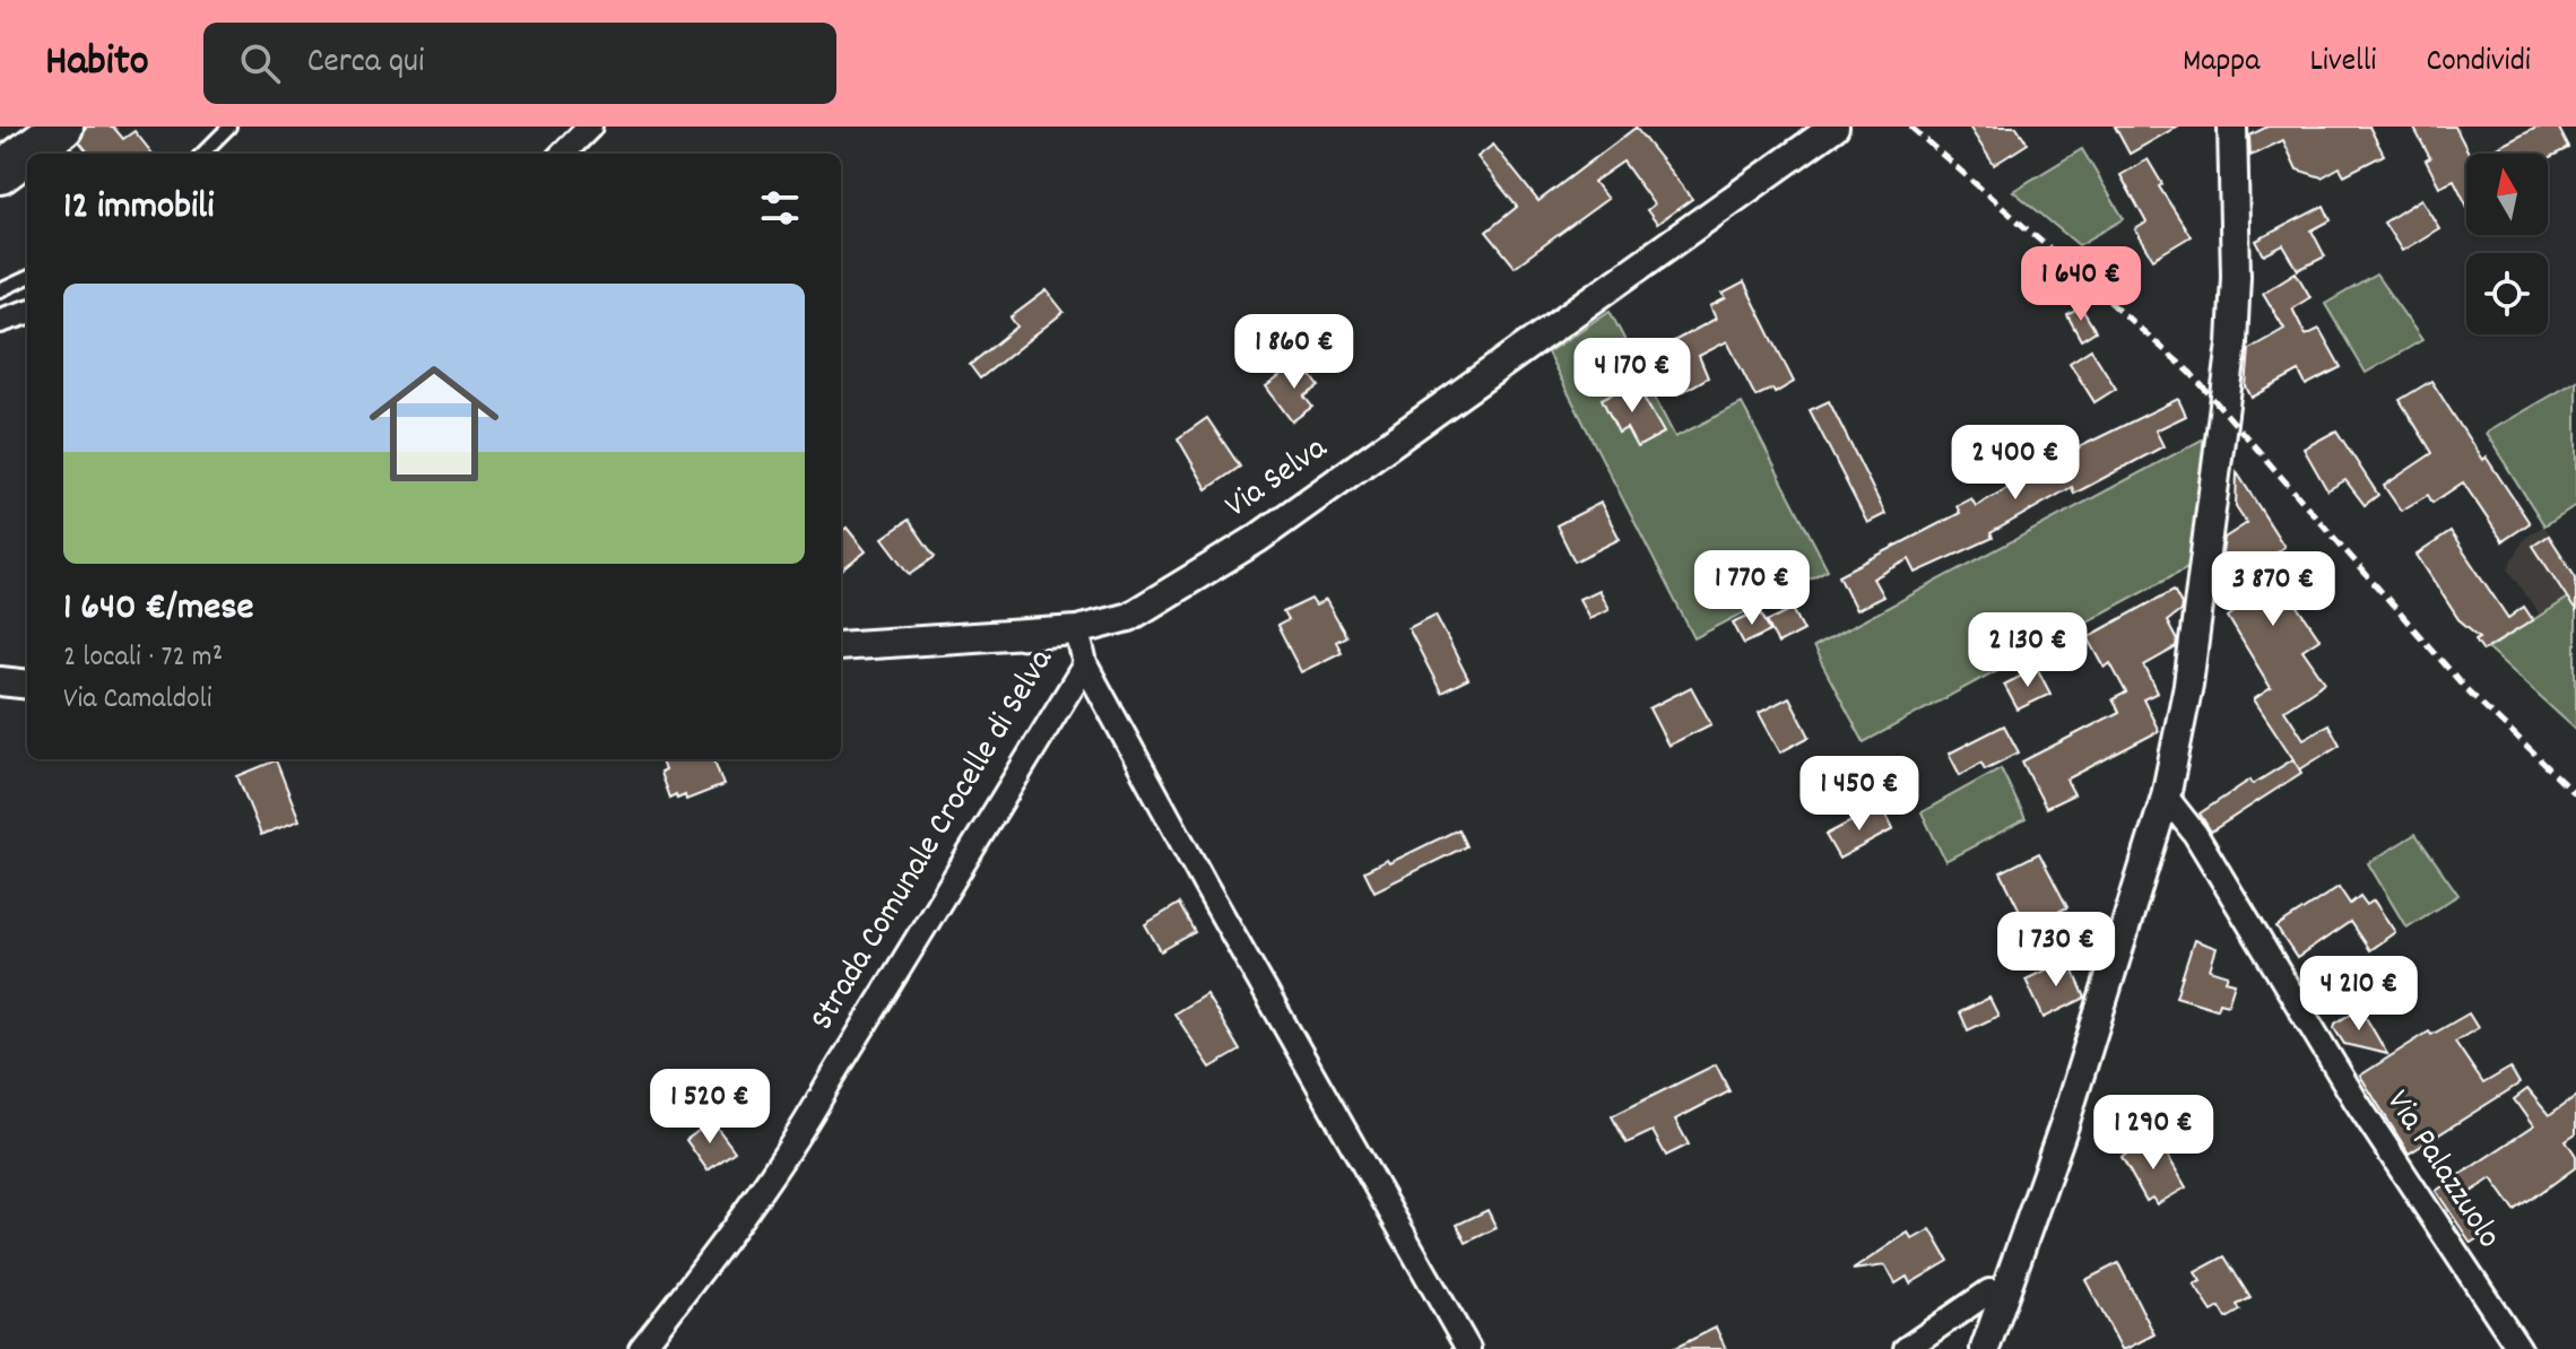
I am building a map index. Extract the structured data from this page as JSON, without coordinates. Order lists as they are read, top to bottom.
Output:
{
  "streets": {
    "street": ["Via Selva", "Strada Comunale Crocelle di Selva", "Via Palazzuolo"]
  },
  "crossings": [
    ["Via Selva", "Strada Comunale Crocelle di Selva"]
  ],
  "north": "top",
  "page": {
    "header": "Habito",
    "search": "Cerca qui",
    "nav": ["Mappa", "Livelli", "Condividi"],
    "heading": "12 immobili",
    "price": [
      "1 640 €",
      "1 860 €",
      "4 170 €",
      "2 400 €",
      "1 770 €",
      "3 870 €",
      "2 130 €",
      "1 450 €",
      "1 730 €",
      "4 210 €",
      "1 520 €",
      "1 290 €"
    ],
    "list": [
      {
        "name": "1 640 €/mese",
        "note": "2 locali · 72 m² · Via Camaldoli"
      }
    ]
  }
}
